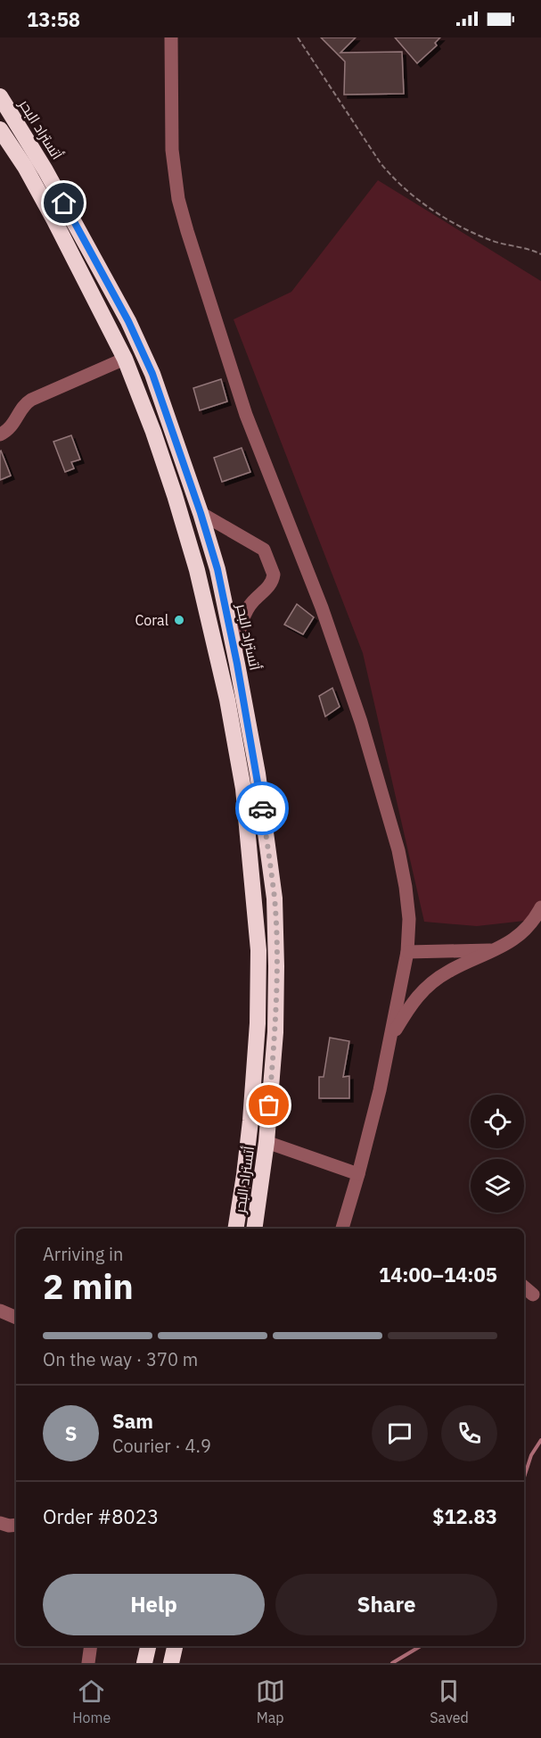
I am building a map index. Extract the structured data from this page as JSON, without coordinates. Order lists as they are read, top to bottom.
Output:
{
  "streets": {
    "highway": ["أتستراد البحر"]
  },
  "places": ["Coral"],
  "page": {
    "status": "13:58",
    "heading": ["2 min", "Arriving in", "14:00–14:05"],
    "panel": [
      "Sam",
      "Courier · 4.9",
      "Order #8023",
      "$12.83"
    ],
    "bar": "On the way · 370 m",
    "round": "S",
    "buttons": ["Help", "Share"],
    "tabs": ["Home", "Map", "Saved"]
  }
}
